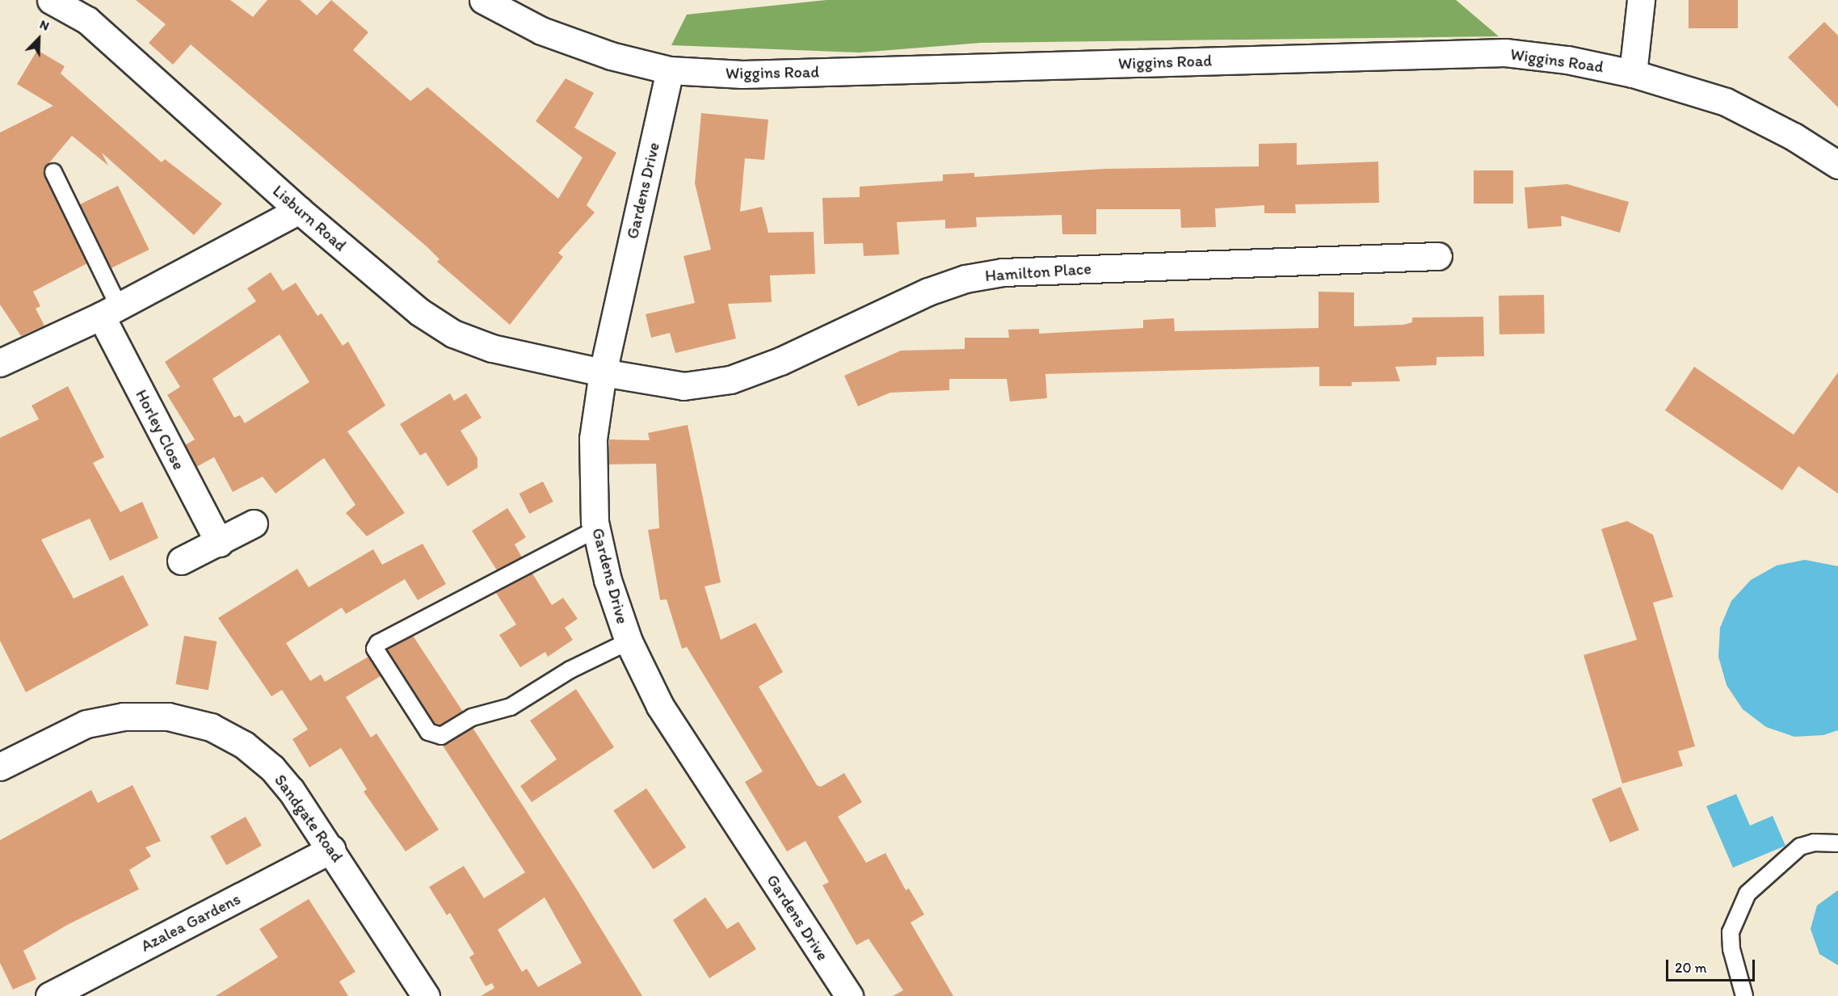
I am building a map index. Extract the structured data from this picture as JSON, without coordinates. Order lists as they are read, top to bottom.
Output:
{
  "streets": {
    "street": [
      "Wiggins Road",
      "Gardens Drive",
      "Lisburn Road",
      "Hamilton Place",
      "Horley Close",
      "Sandgate Road",
      "Azalea Gardens"
    ]
  },
  "crossings": [
    ["Wiggins Road", "Gardens Drive"],
    ["Gardens Drive", "Lisburn Road"],
    ["Gardens Drive", "Hamilton Place"],
    ["Lisburn Road", "Hamilton Place"],
    ["Sandgate Road", "Azalea Gardens"]
  ],
  "scale_bar": "20 m",
  "north": "top right"
}
